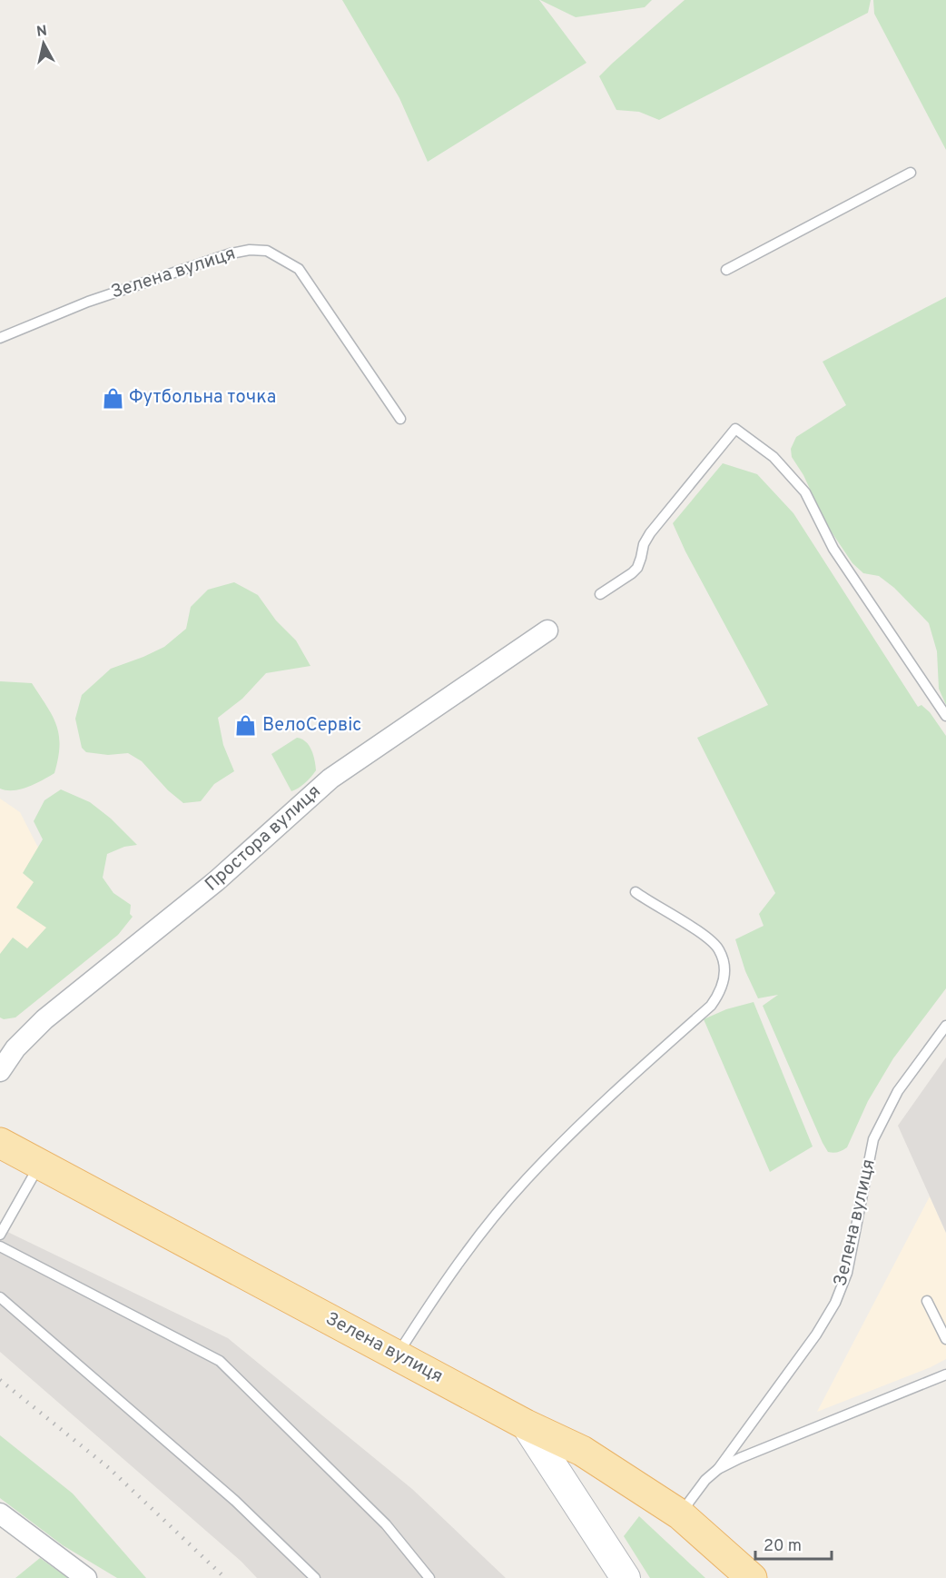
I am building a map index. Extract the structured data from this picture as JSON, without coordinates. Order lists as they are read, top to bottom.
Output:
{
  "streets": {
    "main road": ["Зелена вулиця"],
    "street": ["Простора вулиця"]
  },
  "places": {
    "shop": ["Футбольна точка", "ВелоСервіс"]
  },
  "scale_bar": "20 m",
  "north": "top"
}
